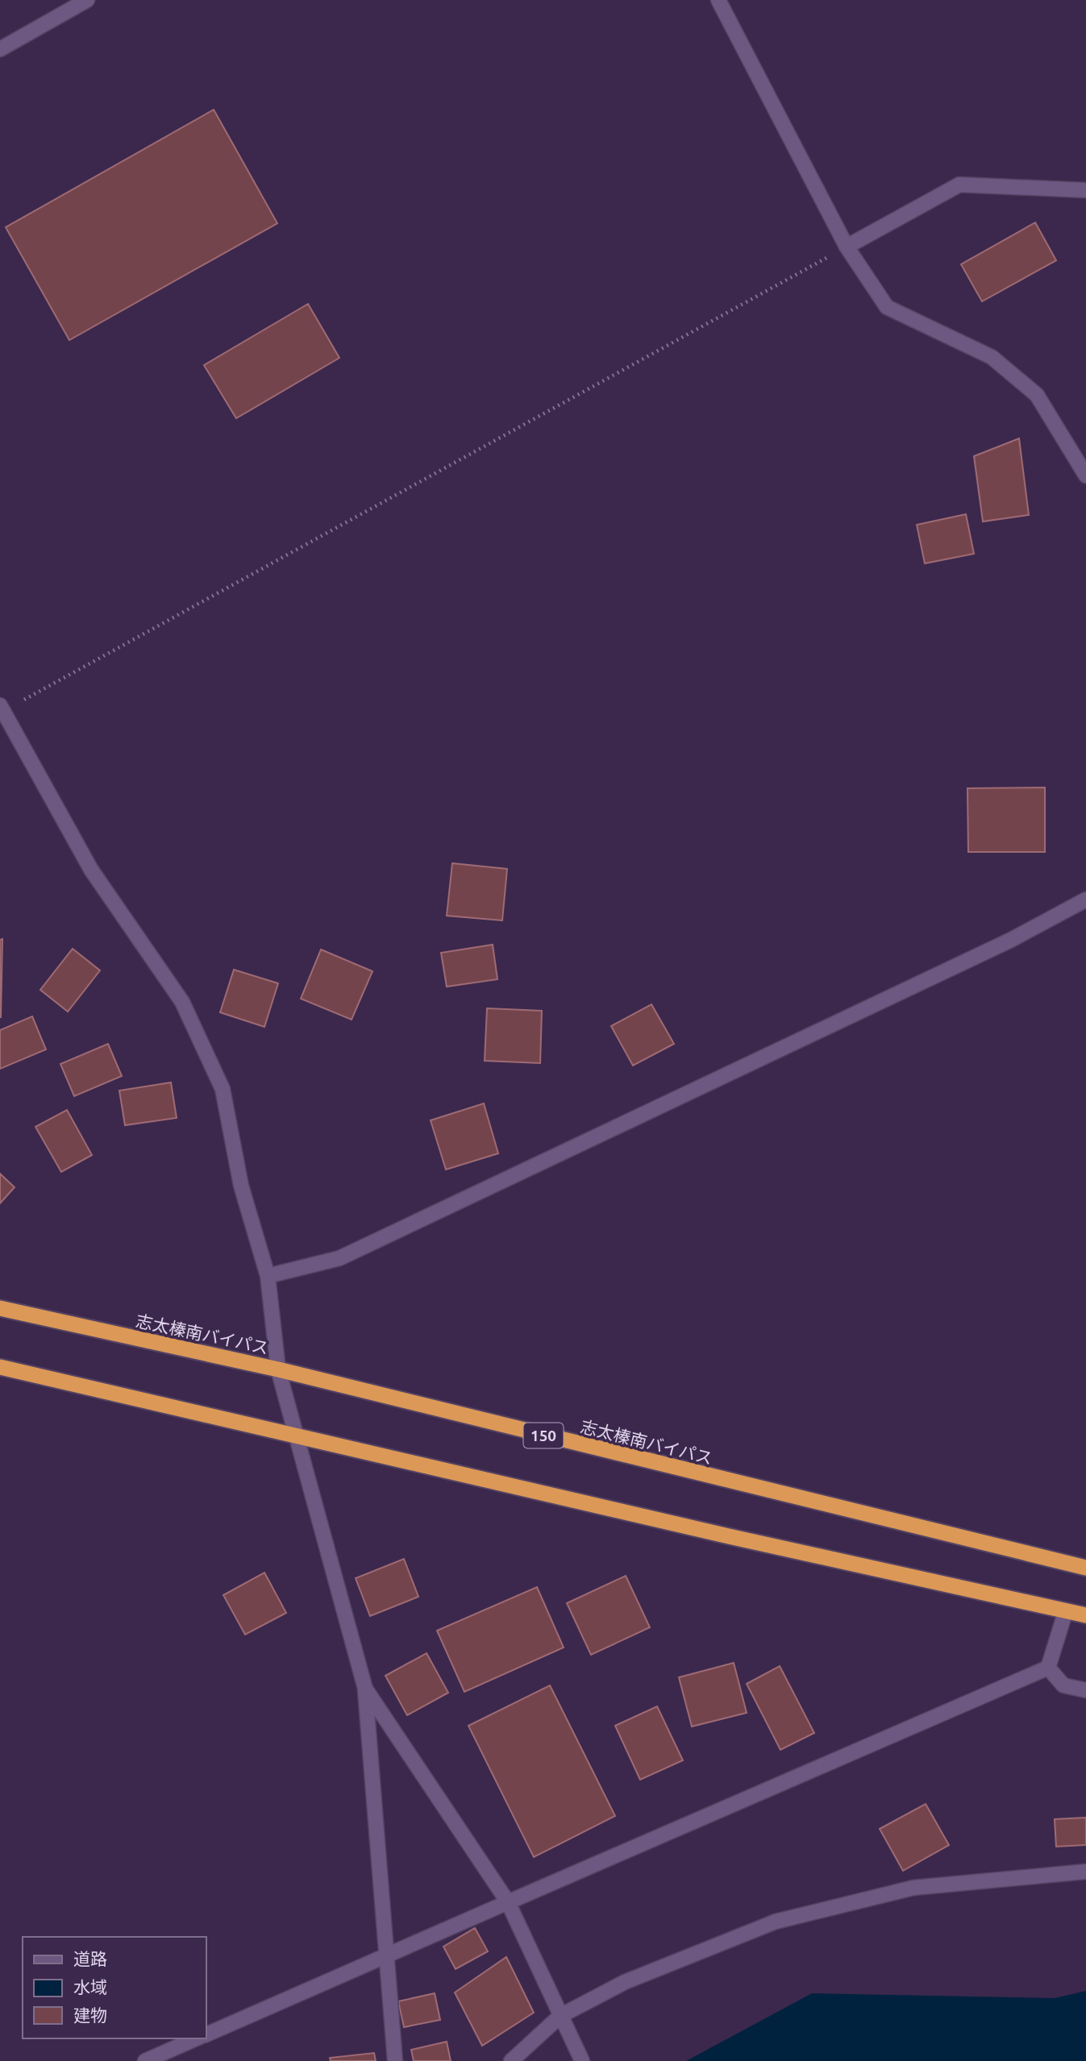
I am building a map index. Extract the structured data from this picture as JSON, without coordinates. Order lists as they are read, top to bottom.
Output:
{
  "streets": {
    "highway": ["志太榛南バイパス", "150"]
  },
  "legend": ["道路", "水域", "建物"]
}
